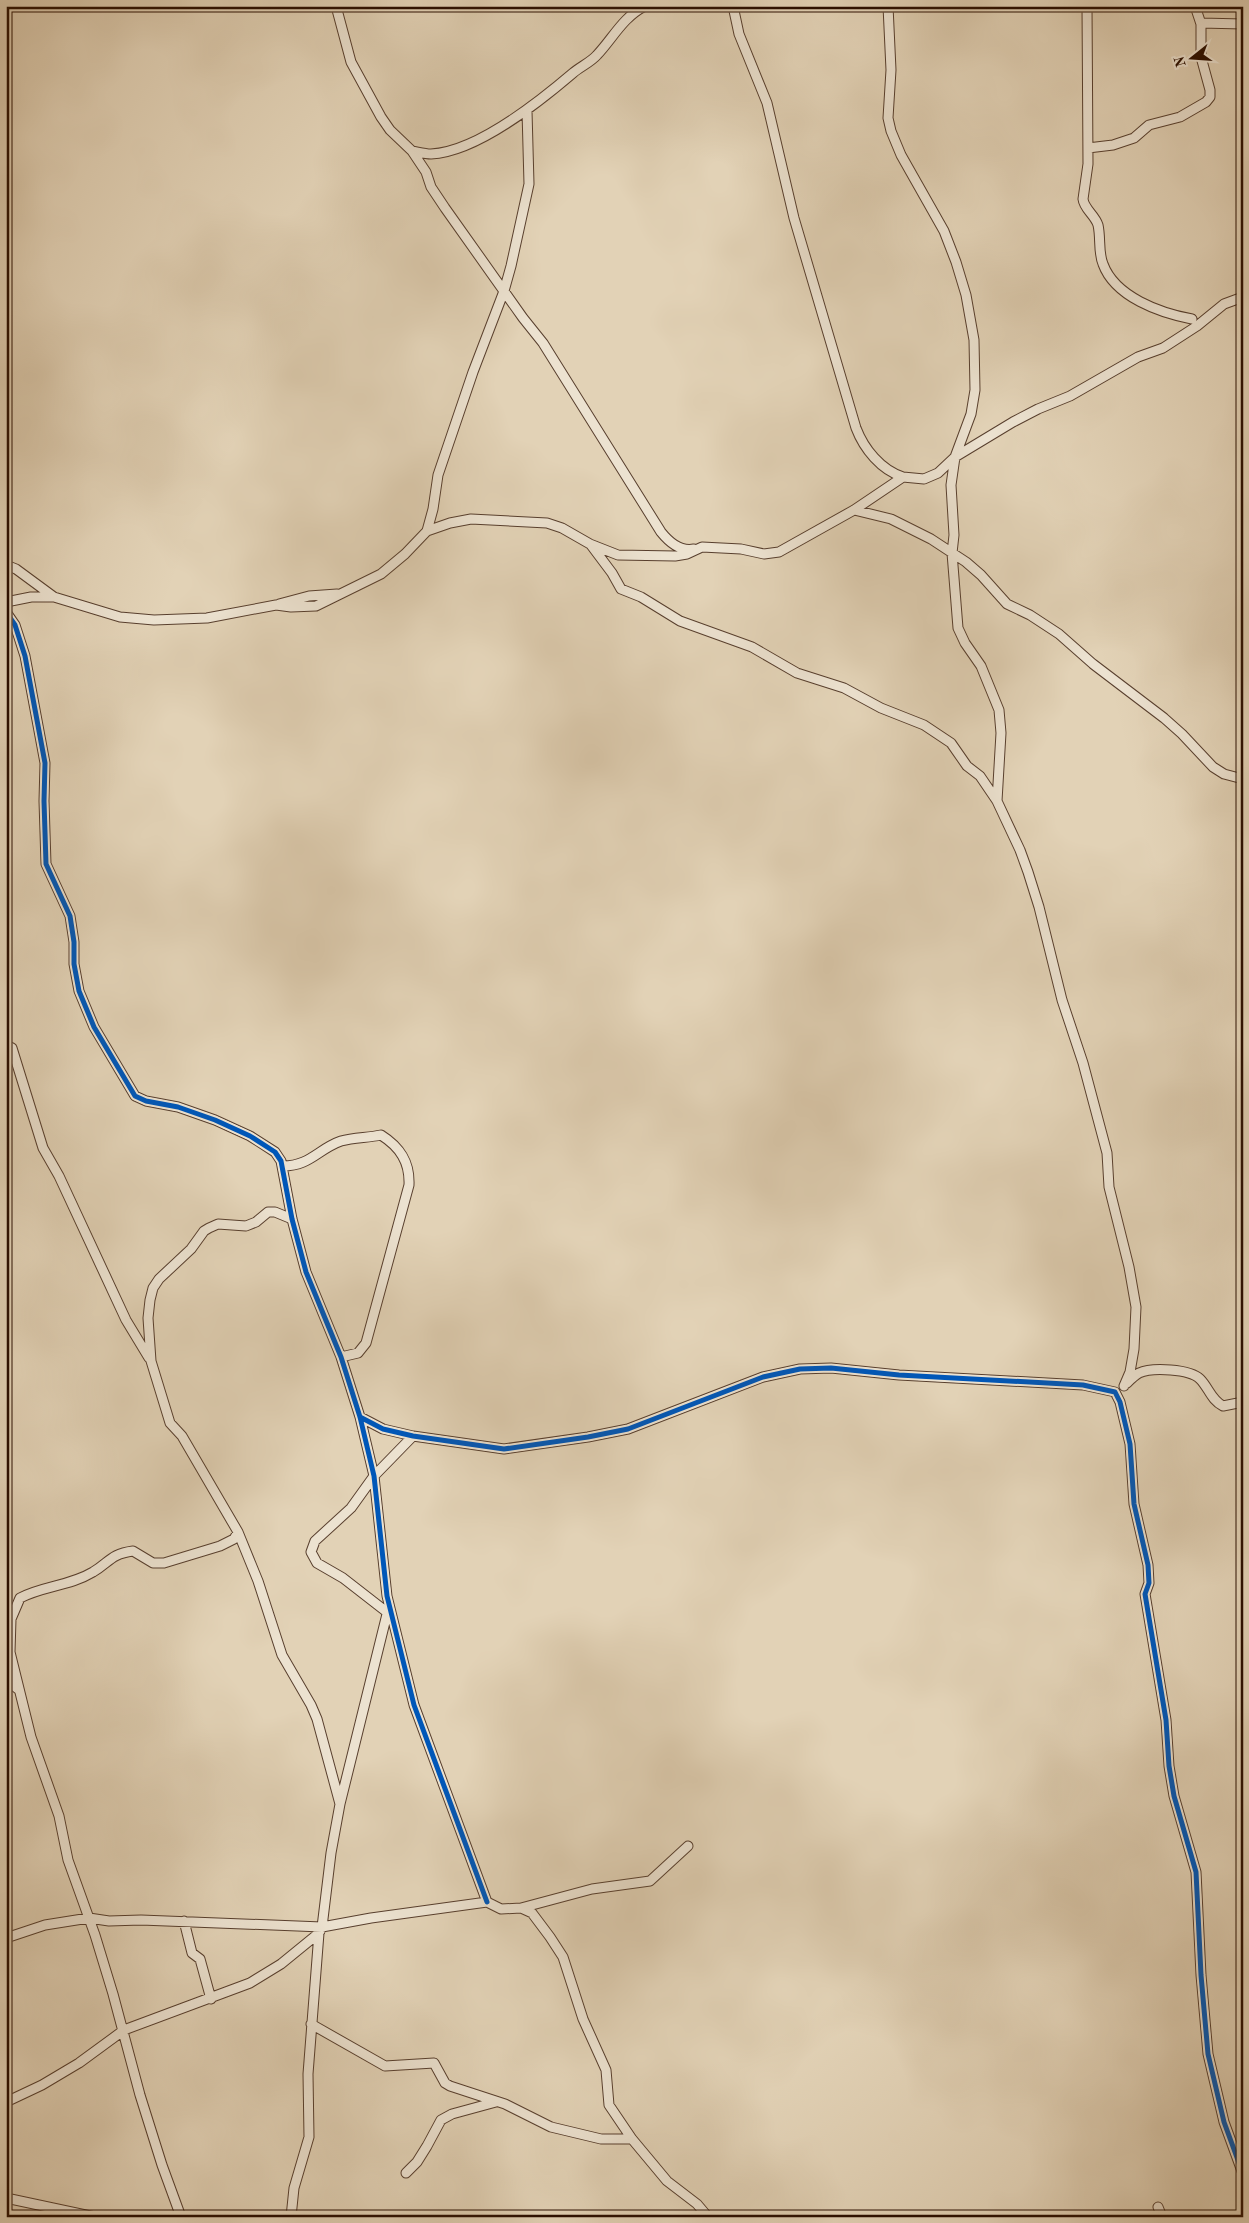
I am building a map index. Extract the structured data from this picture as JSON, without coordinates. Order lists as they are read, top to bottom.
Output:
{
  "north": "left"
}
